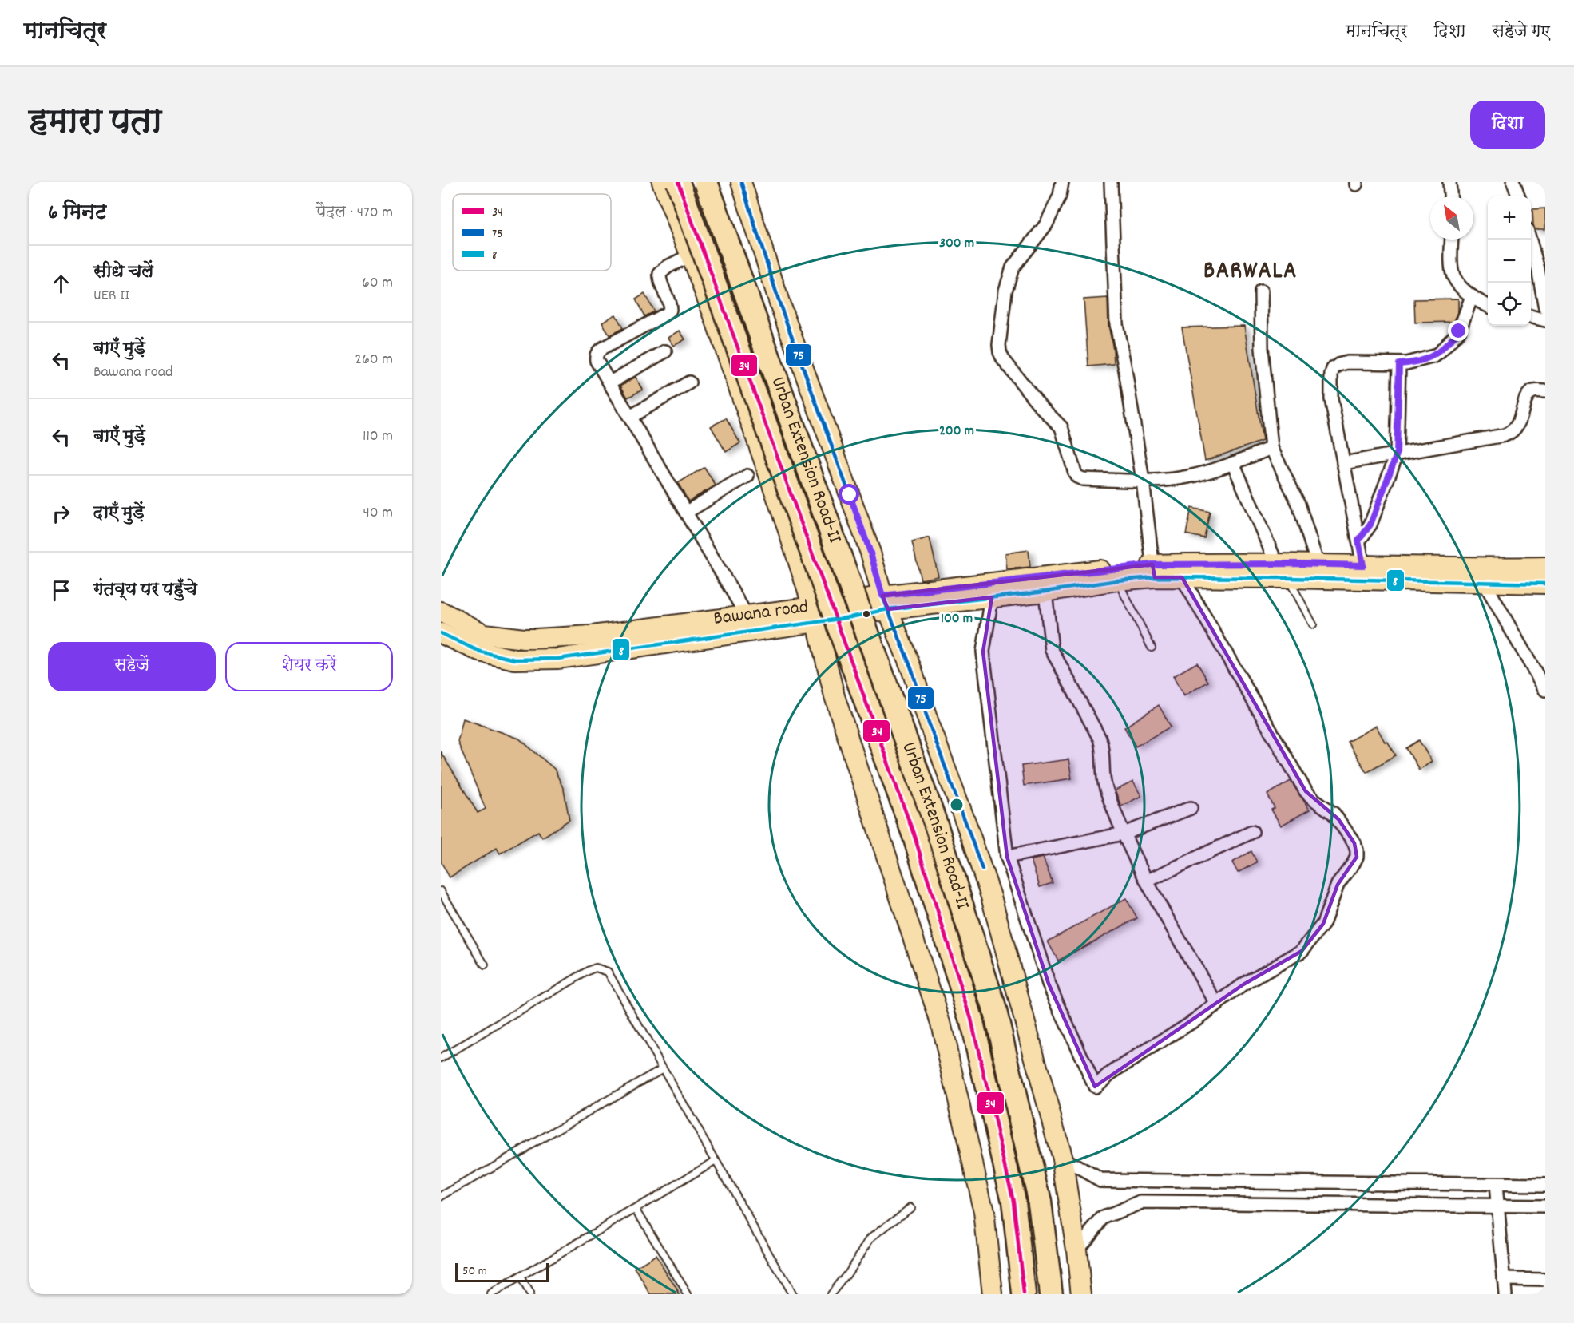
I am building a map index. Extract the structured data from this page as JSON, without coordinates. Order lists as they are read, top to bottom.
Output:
{
  "streets": {
    "highway": ["Urban Extension Road-II"],
    "main road": ["Bawana road"]
  },
  "districts": ["BARWALA"],
  "lines": ["transit line 34", "transit line 75", "transit line 8"],
  "legend": ["34", "75", "8"],
  "scale_bar": "50 m",
  "north": "top left",
  "page": {
    "header": "मानचित्र",
    "nav": ["मानचित्र", "दिशा", "सहेजे गए"],
    "title": "हमारा पता",
    "buttons": [
      "दिशा",
      ["सहेजें", "शेयर करें"]
    ],
    "heading": ["6 मिनट", "पैदल · 470 m"],
    "map_buttons": ["+", "−"],
    "list": [
      ["सीधे चलें", "UER II", "60 m"],
      ["बाएँ मुड़ें", "Bawana road", "260 m"],
      ["बाएँ मुड़ें", "110 m"],
      ["दाएँ मुड़ें", "40 m"],
      "गंतव्य पर पहुँचे"
    ],
    "scale": "50 m"
  },
  "rings": ["300 m", "200 m", "100 m"]
}
